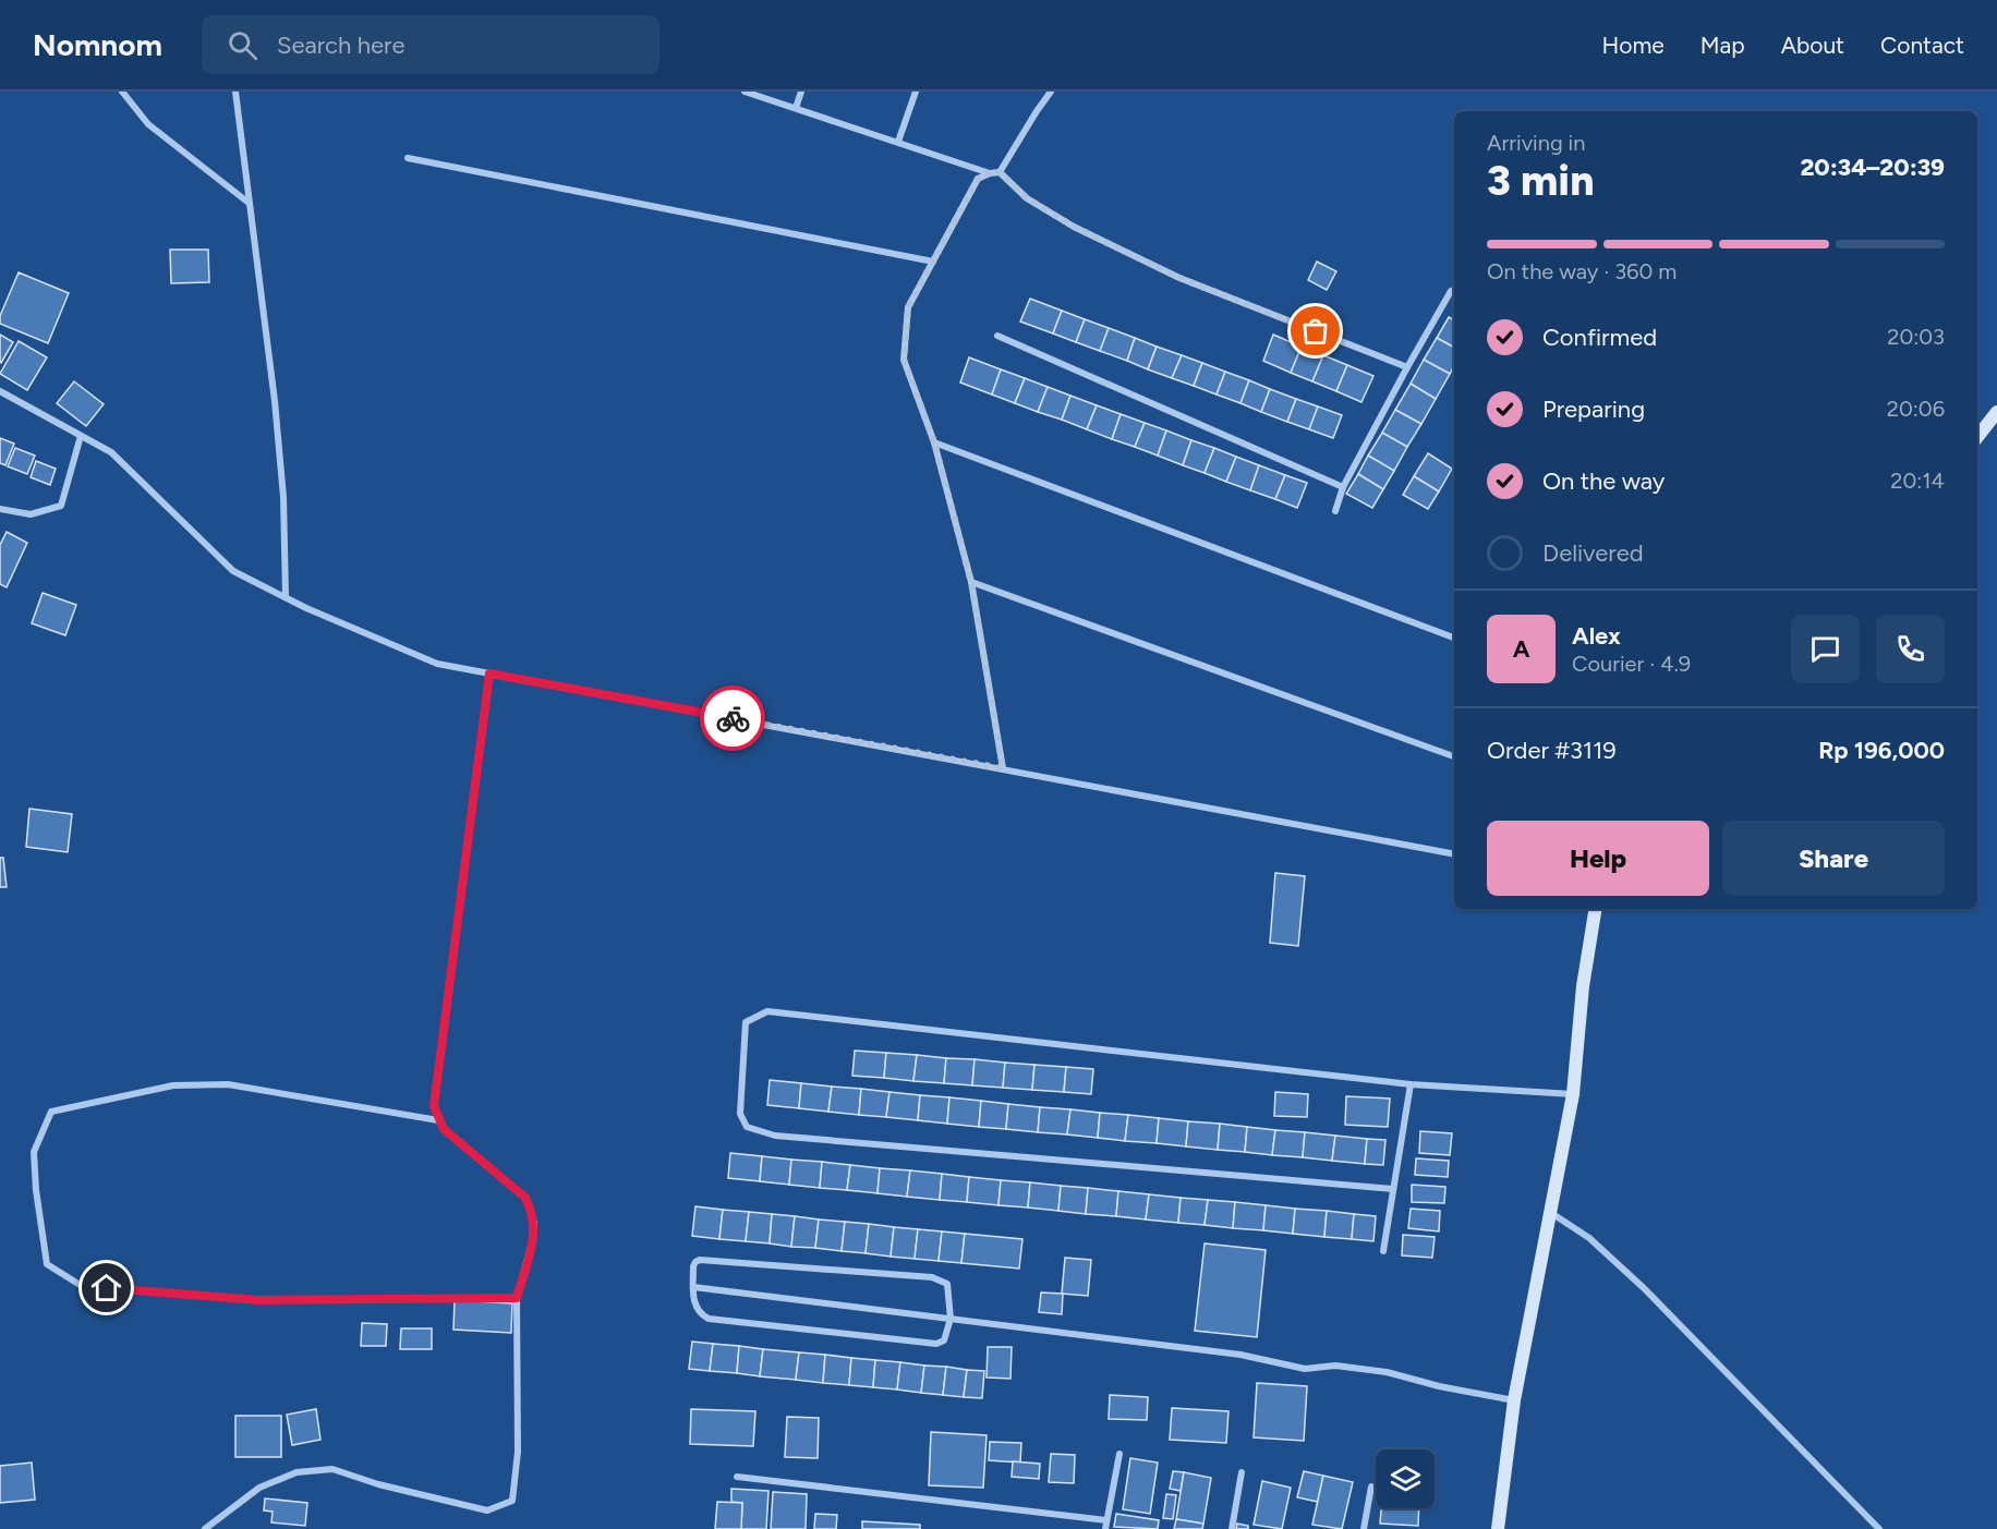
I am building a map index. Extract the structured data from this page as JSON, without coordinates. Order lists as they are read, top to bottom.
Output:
{
  "page": {
    "header": "Nomnom",
    "search": "Search here",
    "nav": [
      "Home",
      "Map",
      "About",
      "Contact"
    ],
    "heading": ["3 min", "Arriving in", "20:34–20:39"],
    "panel": [
      "Alex",
      "Courier · 4.9",
      "Order #3119",
      "Rp 196,000"
    ],
    "bar": "On the way · 360 m",
    "list": [
      ["Confirmed", "20:03"],
      ["Preparing", "20:06"],
      ["On the way", "20:14"],
      "Delivered"
    ],
    "round": "A",
    "buttons": ["Help", "Share"]
  }
}
